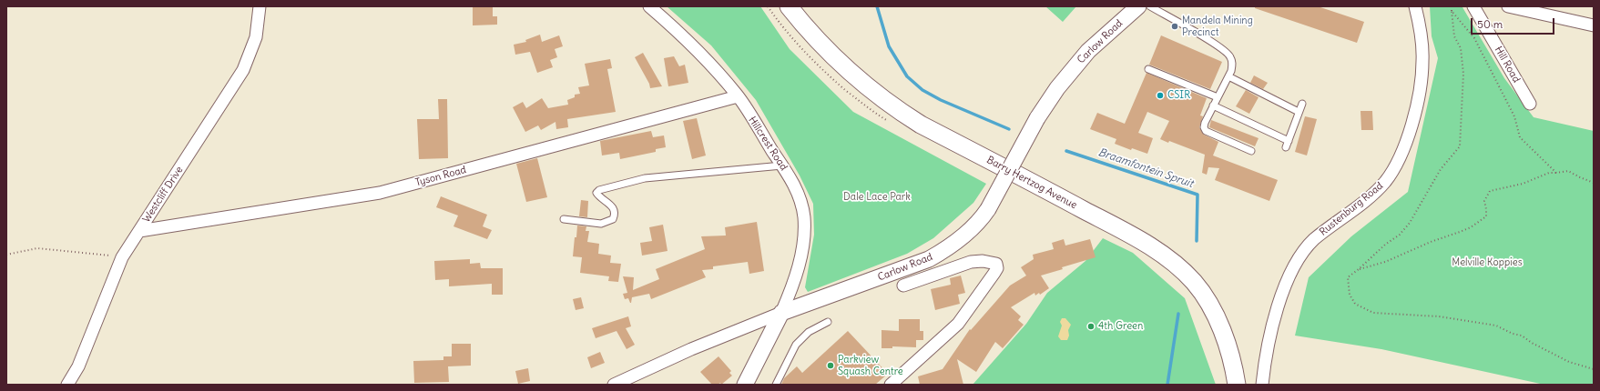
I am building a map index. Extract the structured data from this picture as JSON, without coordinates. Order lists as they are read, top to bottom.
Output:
{
  "streets": {
    "main road": ["Barry Hertzog Avenue"],
    "street": [
      "Carlow Road",
      "Hill Road",
      "Hillcrest Road",
      "Tyson Road",
      "Westcliff Drive",
      "Rustenburg Road"
    ]
  },
  "crossings": [
    ["Carlow Road", "Hillcrest Road"],
    ["Hillcrest Road", "Tyson Road"],
    ["Tyson Road", "Westcliff Drive"]
  ],
  "water": ["Braamfontein Spruit"],
  "parks": ["Dale Lace Park", "Melville Koppies"],
  "places": [
    "Mandela Mining Precinct",
    "CSIR",
    "4th Green",
    "Parkview Squash Centre"
  ],
  "scale_bar": "50 m"
}
